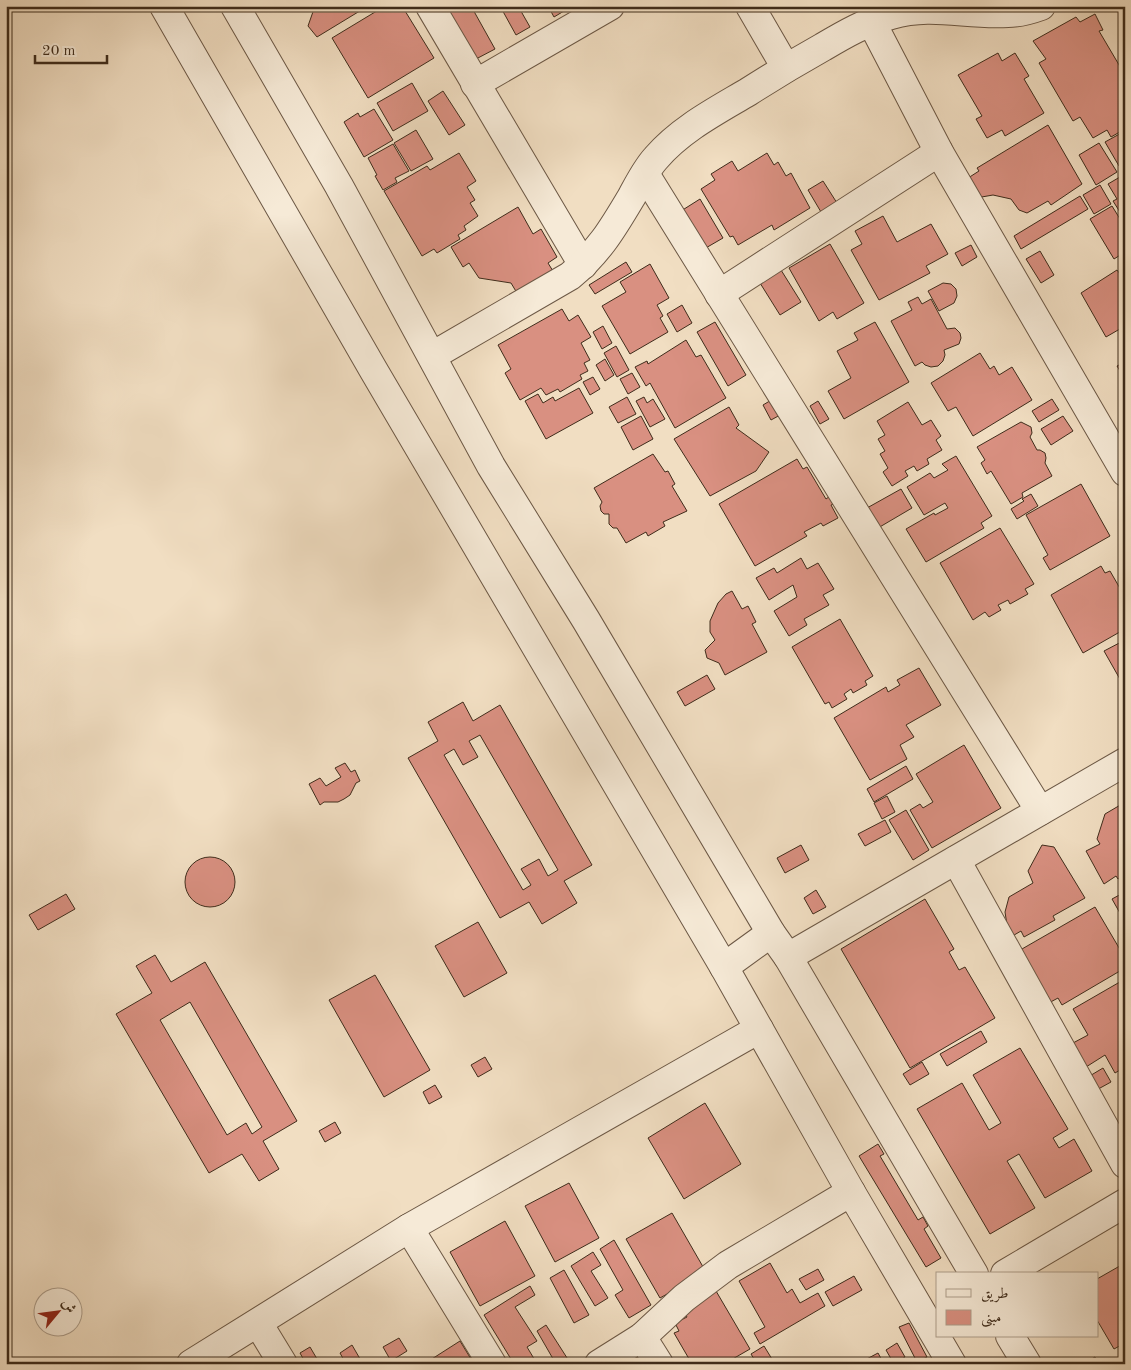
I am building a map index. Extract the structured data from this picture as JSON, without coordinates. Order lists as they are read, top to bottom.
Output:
{
  "legend": ["طريق", "مبنى"],
  "scale_bar": "20 m",
  "north": "top right"
}
